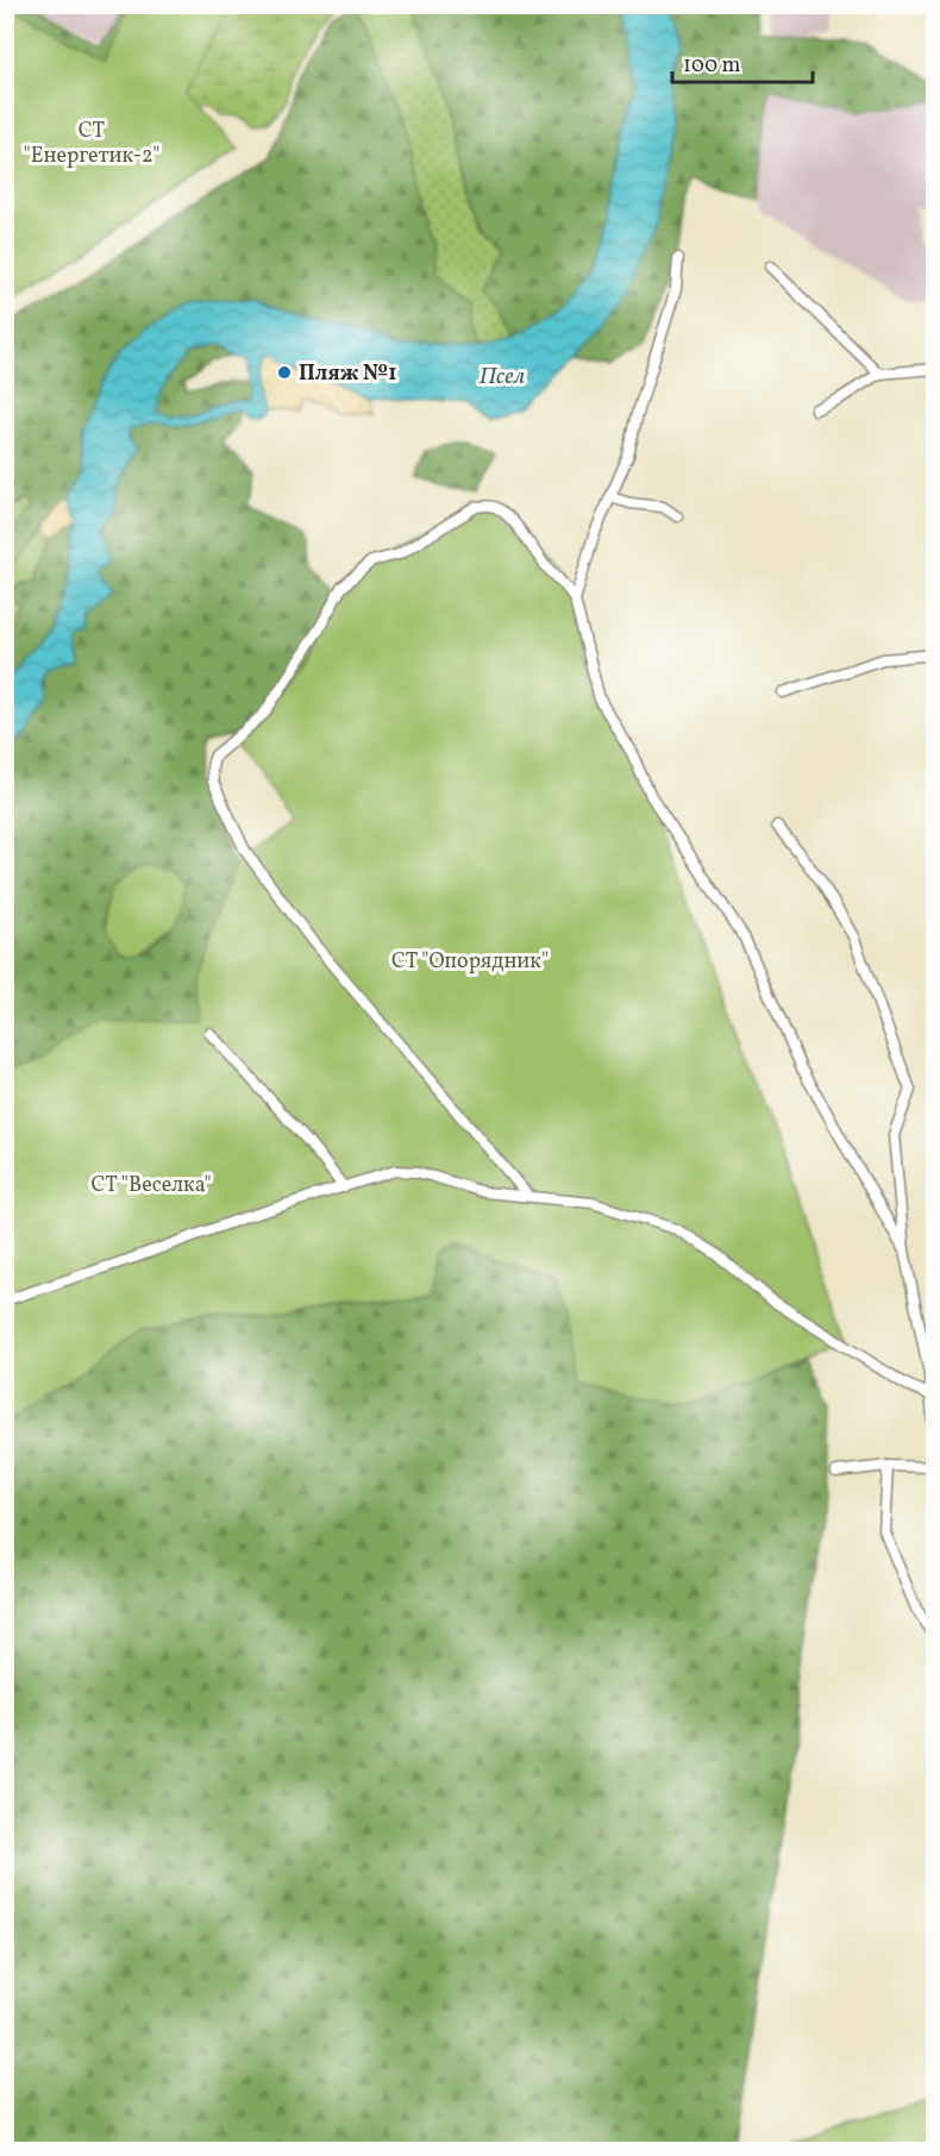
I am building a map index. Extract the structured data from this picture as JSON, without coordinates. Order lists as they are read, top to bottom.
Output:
{
  "water": ["Псел"],
  "parks": ["СТ \"Енергетик-2\"", "СТ \"Опорядник\"", "СТ \"Веселка\""],
  "places": ["Пляж №1"],
  "scale_bar": "100 m"
}
